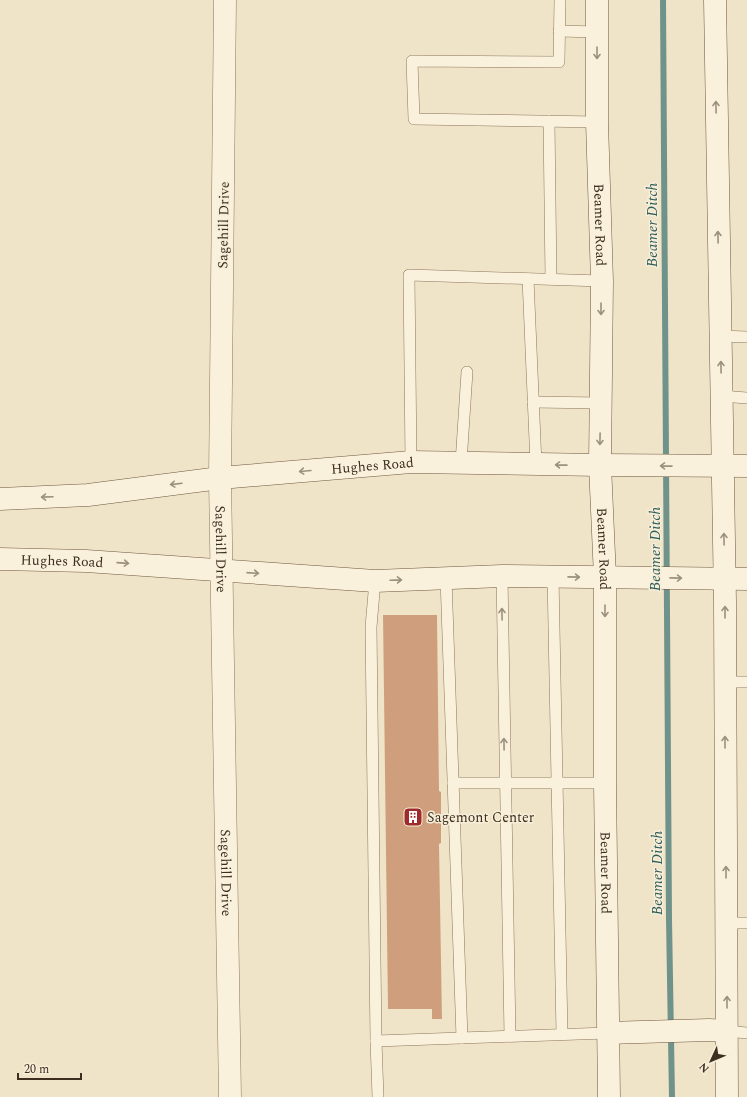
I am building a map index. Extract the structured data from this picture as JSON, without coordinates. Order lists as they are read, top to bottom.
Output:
{
  "streets": {
    "main road": ["Sagehill Drive", "Beamer Road", "Hughes Road"]
  },
  "crossings": [
    ["Sagehill Drive", "Hughes Road"],
    ["Beamer Road", "Hughes Road"]
  ],
  "water": ["Beamer Ditch"],
  "places": {
    "building": ["Sagemont Center"]
  },
  "scale_bar": "20 m",
  "north": "bottom left"
}
